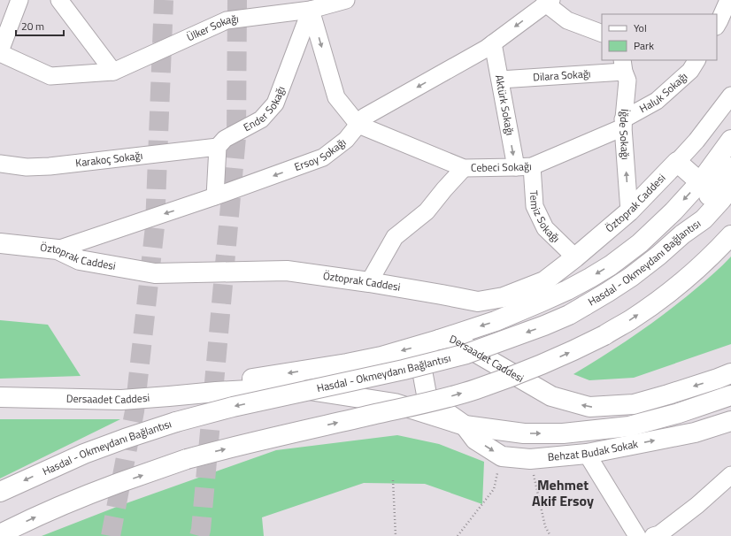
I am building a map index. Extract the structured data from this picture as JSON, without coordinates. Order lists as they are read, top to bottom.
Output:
{
  "streets": {
    "main road": [
      "Öztoprak Caddesi",
      "Hasdal - Okmeydanı Bağlantısı",
      "Dersaadet Caddesi",
      "Behzat Budak Sokak"
    ],
    "street": [
      "Ülker Sokağı",
      "Dilara Sokağı",
      "Haluk Sokağı",
      "Aktürk Sokağı",
      "Ender Sokağı",
      "İğde Sokağı",
      "Ersoy Sokağı",
      "Karakoç Sokağı",
      "Cebeci Sokağı",
      "Temiz Sokağı"
    ]
  },
  "crossings": [
    ["Ülker Sokağı", "Ender Sokağı"],
    ["Dilara Sokağı", "Aktürk Sokağı"],
    ["Dilara Sokağı", "İğde Sokağı"],
    ["Haluk Sokağı", "İğde Sokağı"],
    ["Haluk Sokağı", "Cebeci Sokağı"],
    ["Aktürk Sokağı", "Ersoy Sokağı"],
    ["Aktürk Sokağı", "Cebeci Sokağı"],
    ["Aktürk Sokağı", "Temiz Sokağı"],
    ["Ender Sokağı", "Karakoç Sokağı"],
    ["İğde Sokağı", "Cebeci Sokağı"],
    ["İğde Sokağı", "Öztoprak Caddesi"],
    ["Ersoy Sokağı", "Cebeci Sokağı"],
    ["Ersoy Sokağı", "Öztoprak Caddesi"],
    ["Cebeci Sokağı", "Temiz Sokağı"],
    ["Öztoprak Caddesi", "Temiz Sokağı"],
    ["Dersaadet Caddesi", "Behzat Budak Sokak"]
  ],
  "one_way": ["Aktürk Sokağı", "İğde Sokağı", "Ersoy Sokağı"],
  "districts": ["Mehmet Akif Ersoy"],
  "legend": ["Yol", "Park"],
  "scale_bar": "20 m"
}
